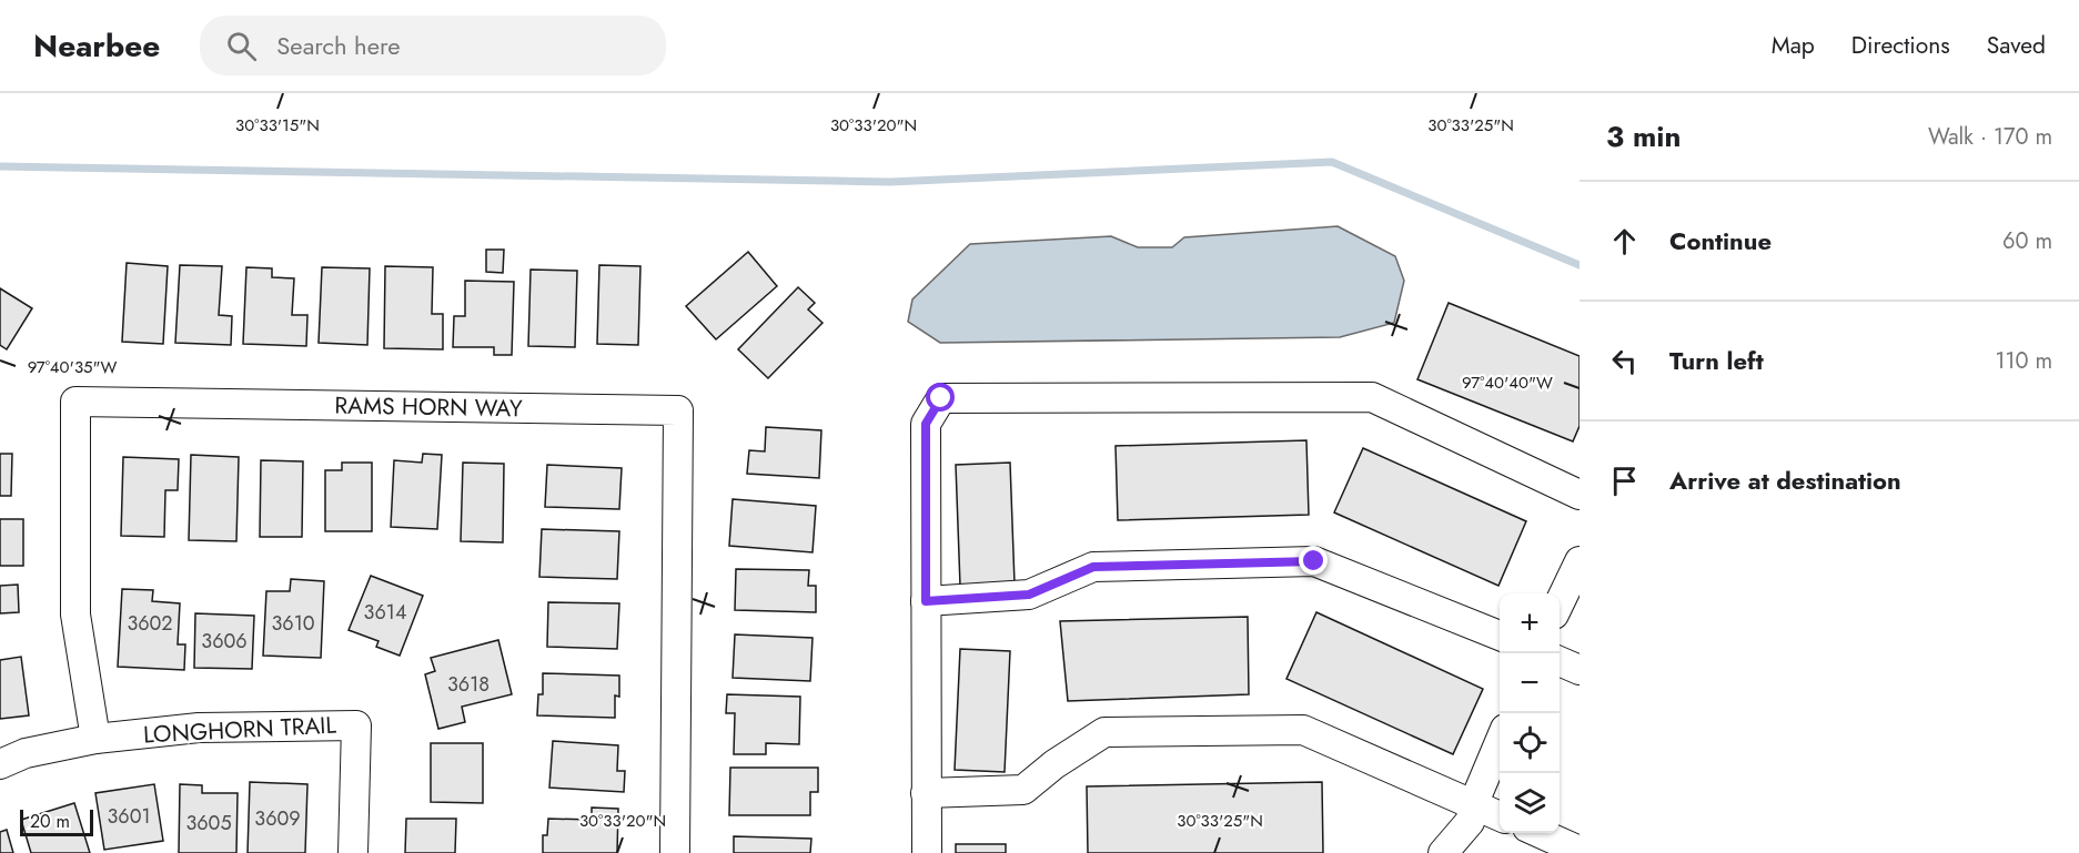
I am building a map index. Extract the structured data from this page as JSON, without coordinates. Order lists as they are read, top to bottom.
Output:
{
  "streets": {
    "street": ["RAMS HORN WAY", "LONGHORN TRAIL"]
  },
  "crossings": [
    ["RAMS HORN WAY", "LONGHORN TRAIL"]
  ],
  "house_numbers": [
    "3614",
    "3602",
    "3610",
    "3606",
    "3618",
    "3601",
    "3609",
    "3605"
  ],
  "scale_bar": "20 m",
  "page": {
    "header": "Nearbee",
    "search": "Search here",
    "nav": ["Map", "Directions", "Saved"],
    "heading": ["3 min", "Walk · 170 m"],
    "list": [
      ["Continue", "60 m"],
      ["Turn left", "110 m"],
      "Arrive at destination"
    ],
    "map_buttons": ["+", "−"],
    "scale": "20 m"
  },
  "coordinates": [
    "30°33'15\"N",
    "30°33'20\"N",
    "30°33'25\"N",
    "97°40'35\"W",
    "97°40'40\"W"
  ]
}
